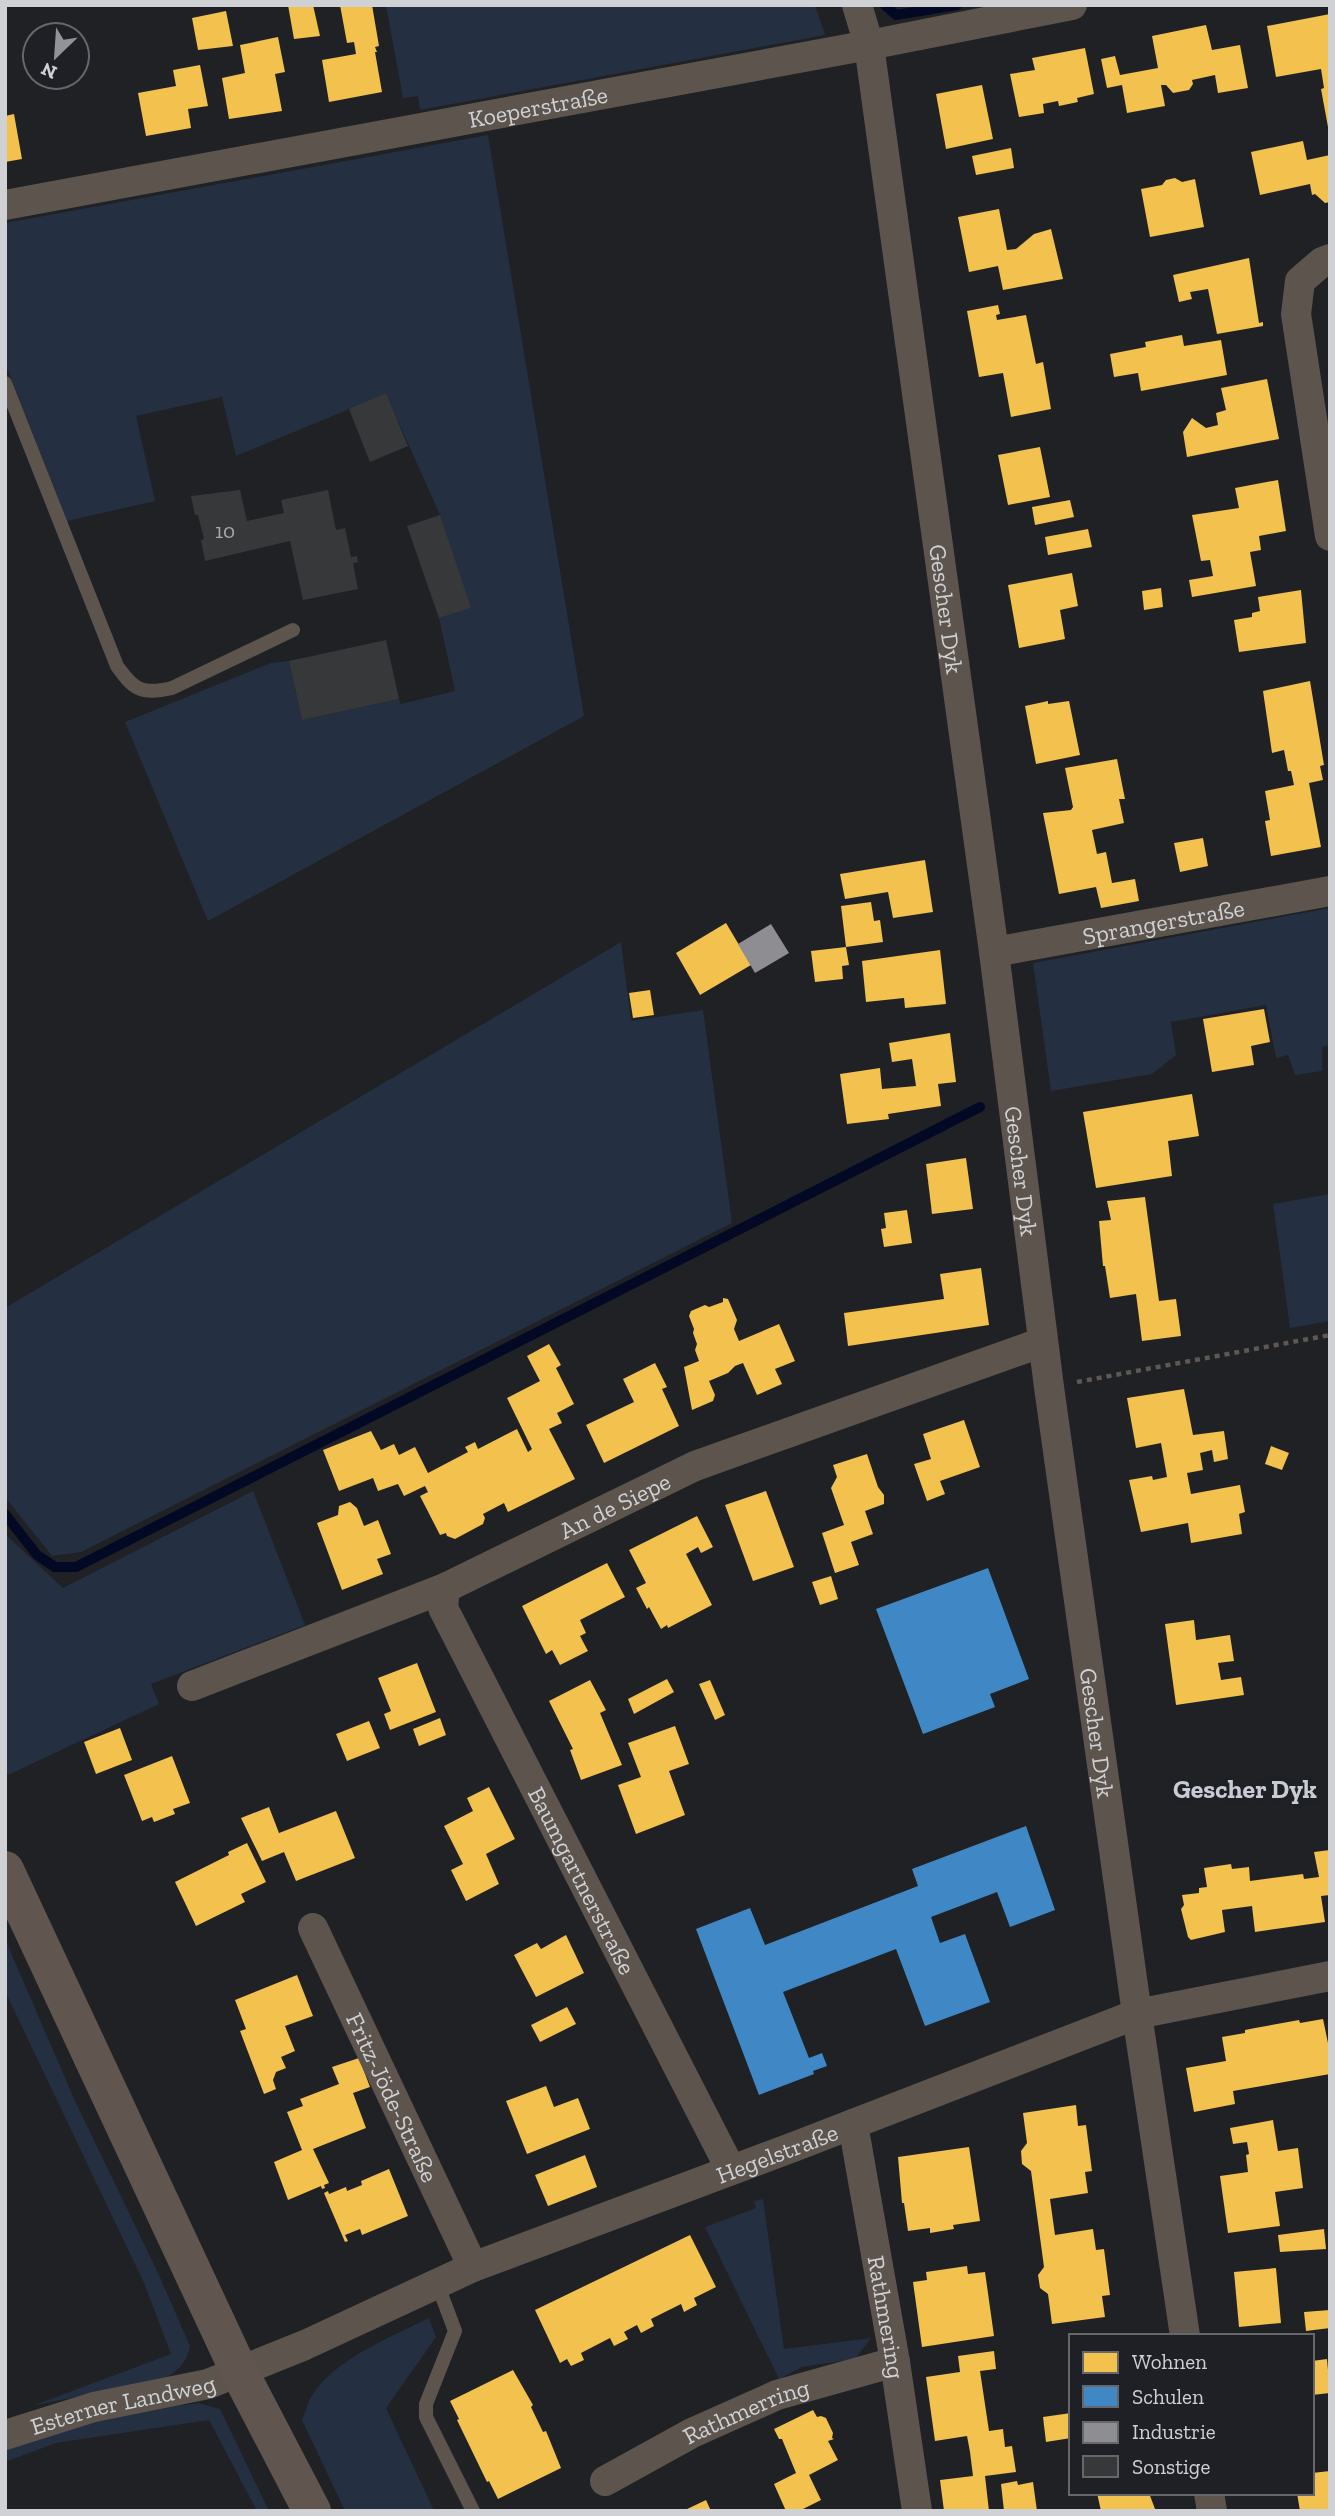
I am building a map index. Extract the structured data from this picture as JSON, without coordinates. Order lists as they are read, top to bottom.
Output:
{
  "streets": {
    "street": [
      "Koeperstraße",
      "Gescher Dyk",
      "Sprangerstraße",
      "An de Siepe",
      "Baumgartnerstraße",
      "Fritz-Jöde-Straße",
      "Hegelstraße",
      "Rathmering",
      "Esterner Landweg",
      "Rathmerring"
    ]
  },
  "crossings": [
    ["Koeperstraße", "Gescher Dyk"],
    ["Gescher Dyk", "Sprangerstraße"],
    ["Gescher Dyk", "An de Siepe"],
    ["Gescher Dyk", "Hegelstraße"],
    ["An de Siepe", "Baumgartnerstraße"],
    ["Baumgartnerstraße", "Hegelstraße"],
    ["Fritz-Jöde-Straße", "Hegelstraße"],
    ["Hegelstraße", "Rathmering"],
    ["Hegelstraße", "Esterner Landweg"],
    ["Rathmering", "Rathmerring"]
  ],
  "districts": ["Gescher Dyk"],
  "house_numbers": ["10"],
  "legend": [
    "Wohnen",
    "Schulen",
    "Industrie",
    "Sonstige"
  ],
  "north": "bottom left"
}
